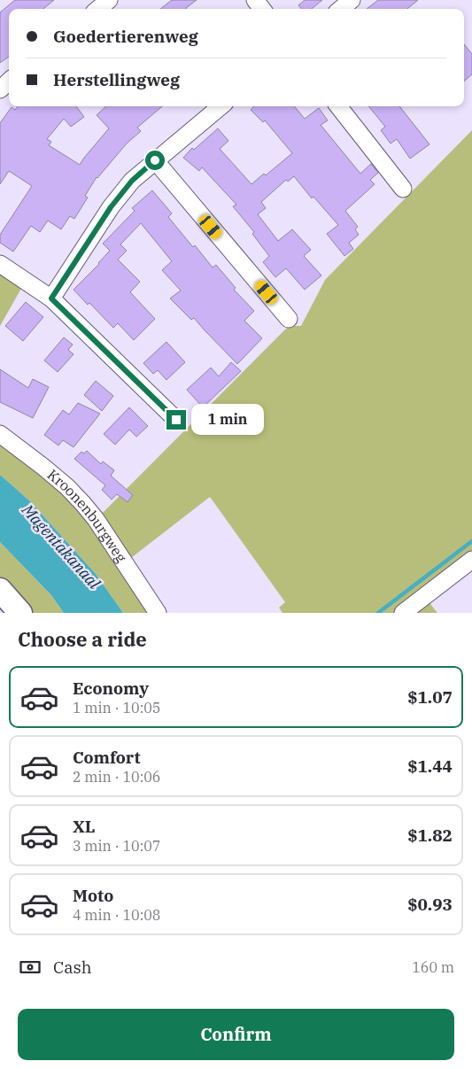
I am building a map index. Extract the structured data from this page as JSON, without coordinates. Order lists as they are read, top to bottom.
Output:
{
  "streets": {
    "street": ["Kroonenburgweg"]
  },
  "water": ["Magentakanaal"],
  "page": {
    "banner": ["Goedertierenweg", "Herstellingweg"],
    "bubble": "1 min",
    "heading": "Choose a ride",
    "list": [
      {
        "name": "Economy",
        "note": "1 min · 10:05",
        "value": "$1.07"
      },
      {
        "name": "Comfort",
        "note": "2 min · 10:06",
        "value": "$1.44"
      },
      {
        "name": "XL",
        "note": "3 min · 10:07",
        "value": "$1.82"
      },
      {
        "name": "Moto",
        "note": "4 min · 10:08",
        "value": "$0.93"
      }
    ],
    "pay": ["Cash", "160 m"],
    "buttons": "Confirm"
  }
}
